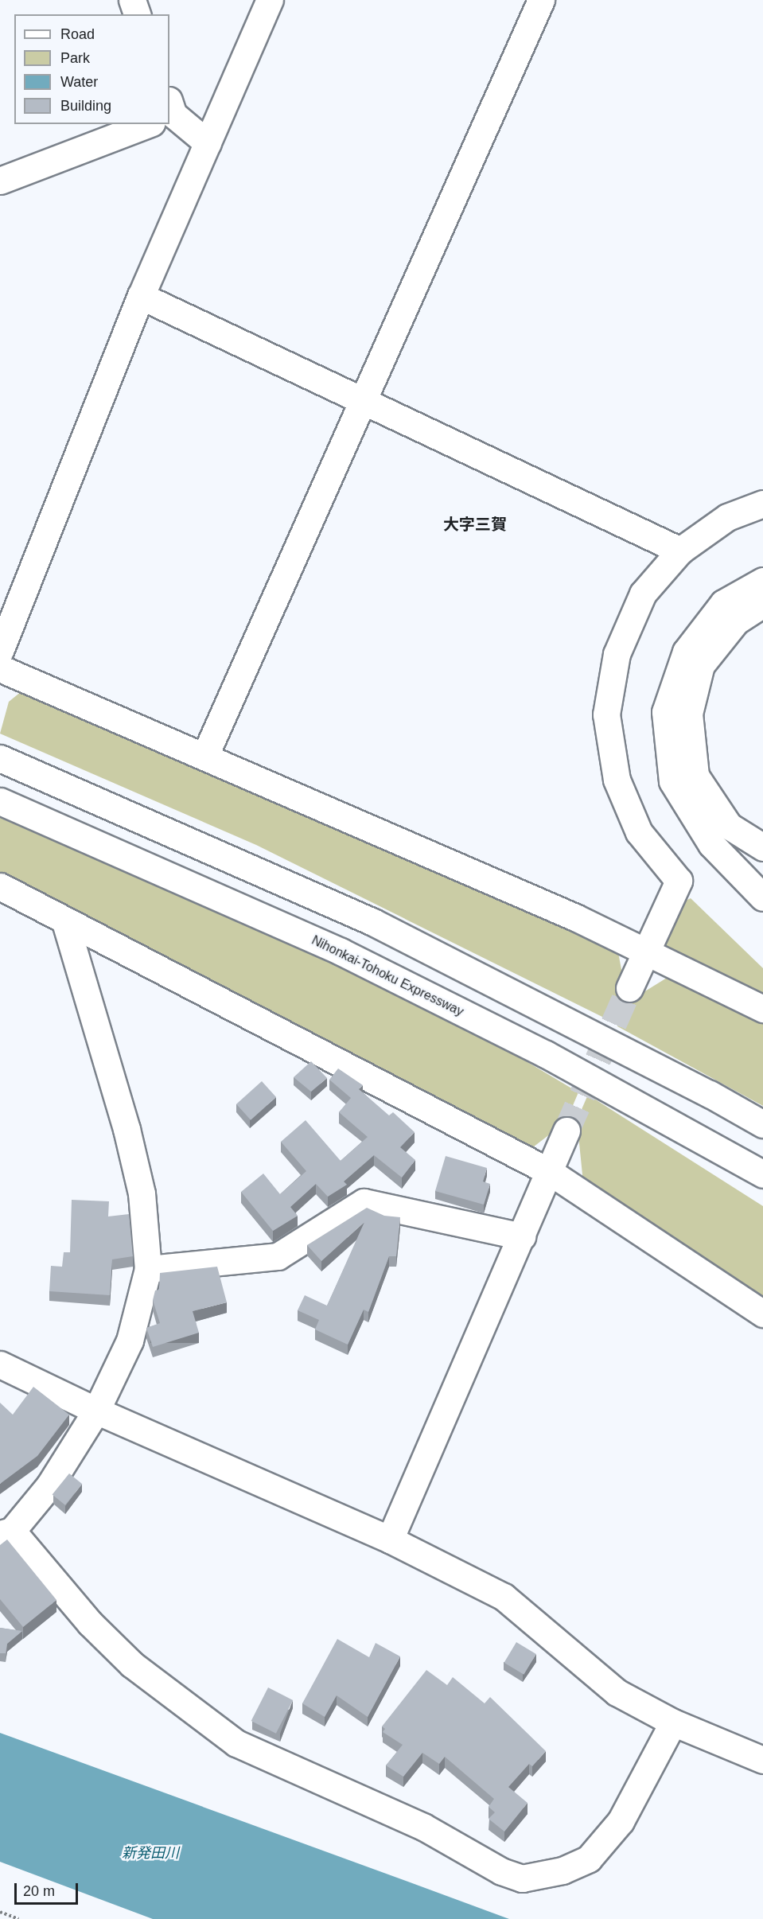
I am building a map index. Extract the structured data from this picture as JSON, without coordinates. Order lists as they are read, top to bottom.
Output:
{
  "streets": {
    "main road": ["Nihonkai-Tohoku Expressway"]
  },
  "districts": ["大字三賀"],
  "water": ["新発田川"],
  "legend": [
    "Road",
    "Park",
    "Water",
    "Building"
  ],
  "scale_bar": "20 m"
}
